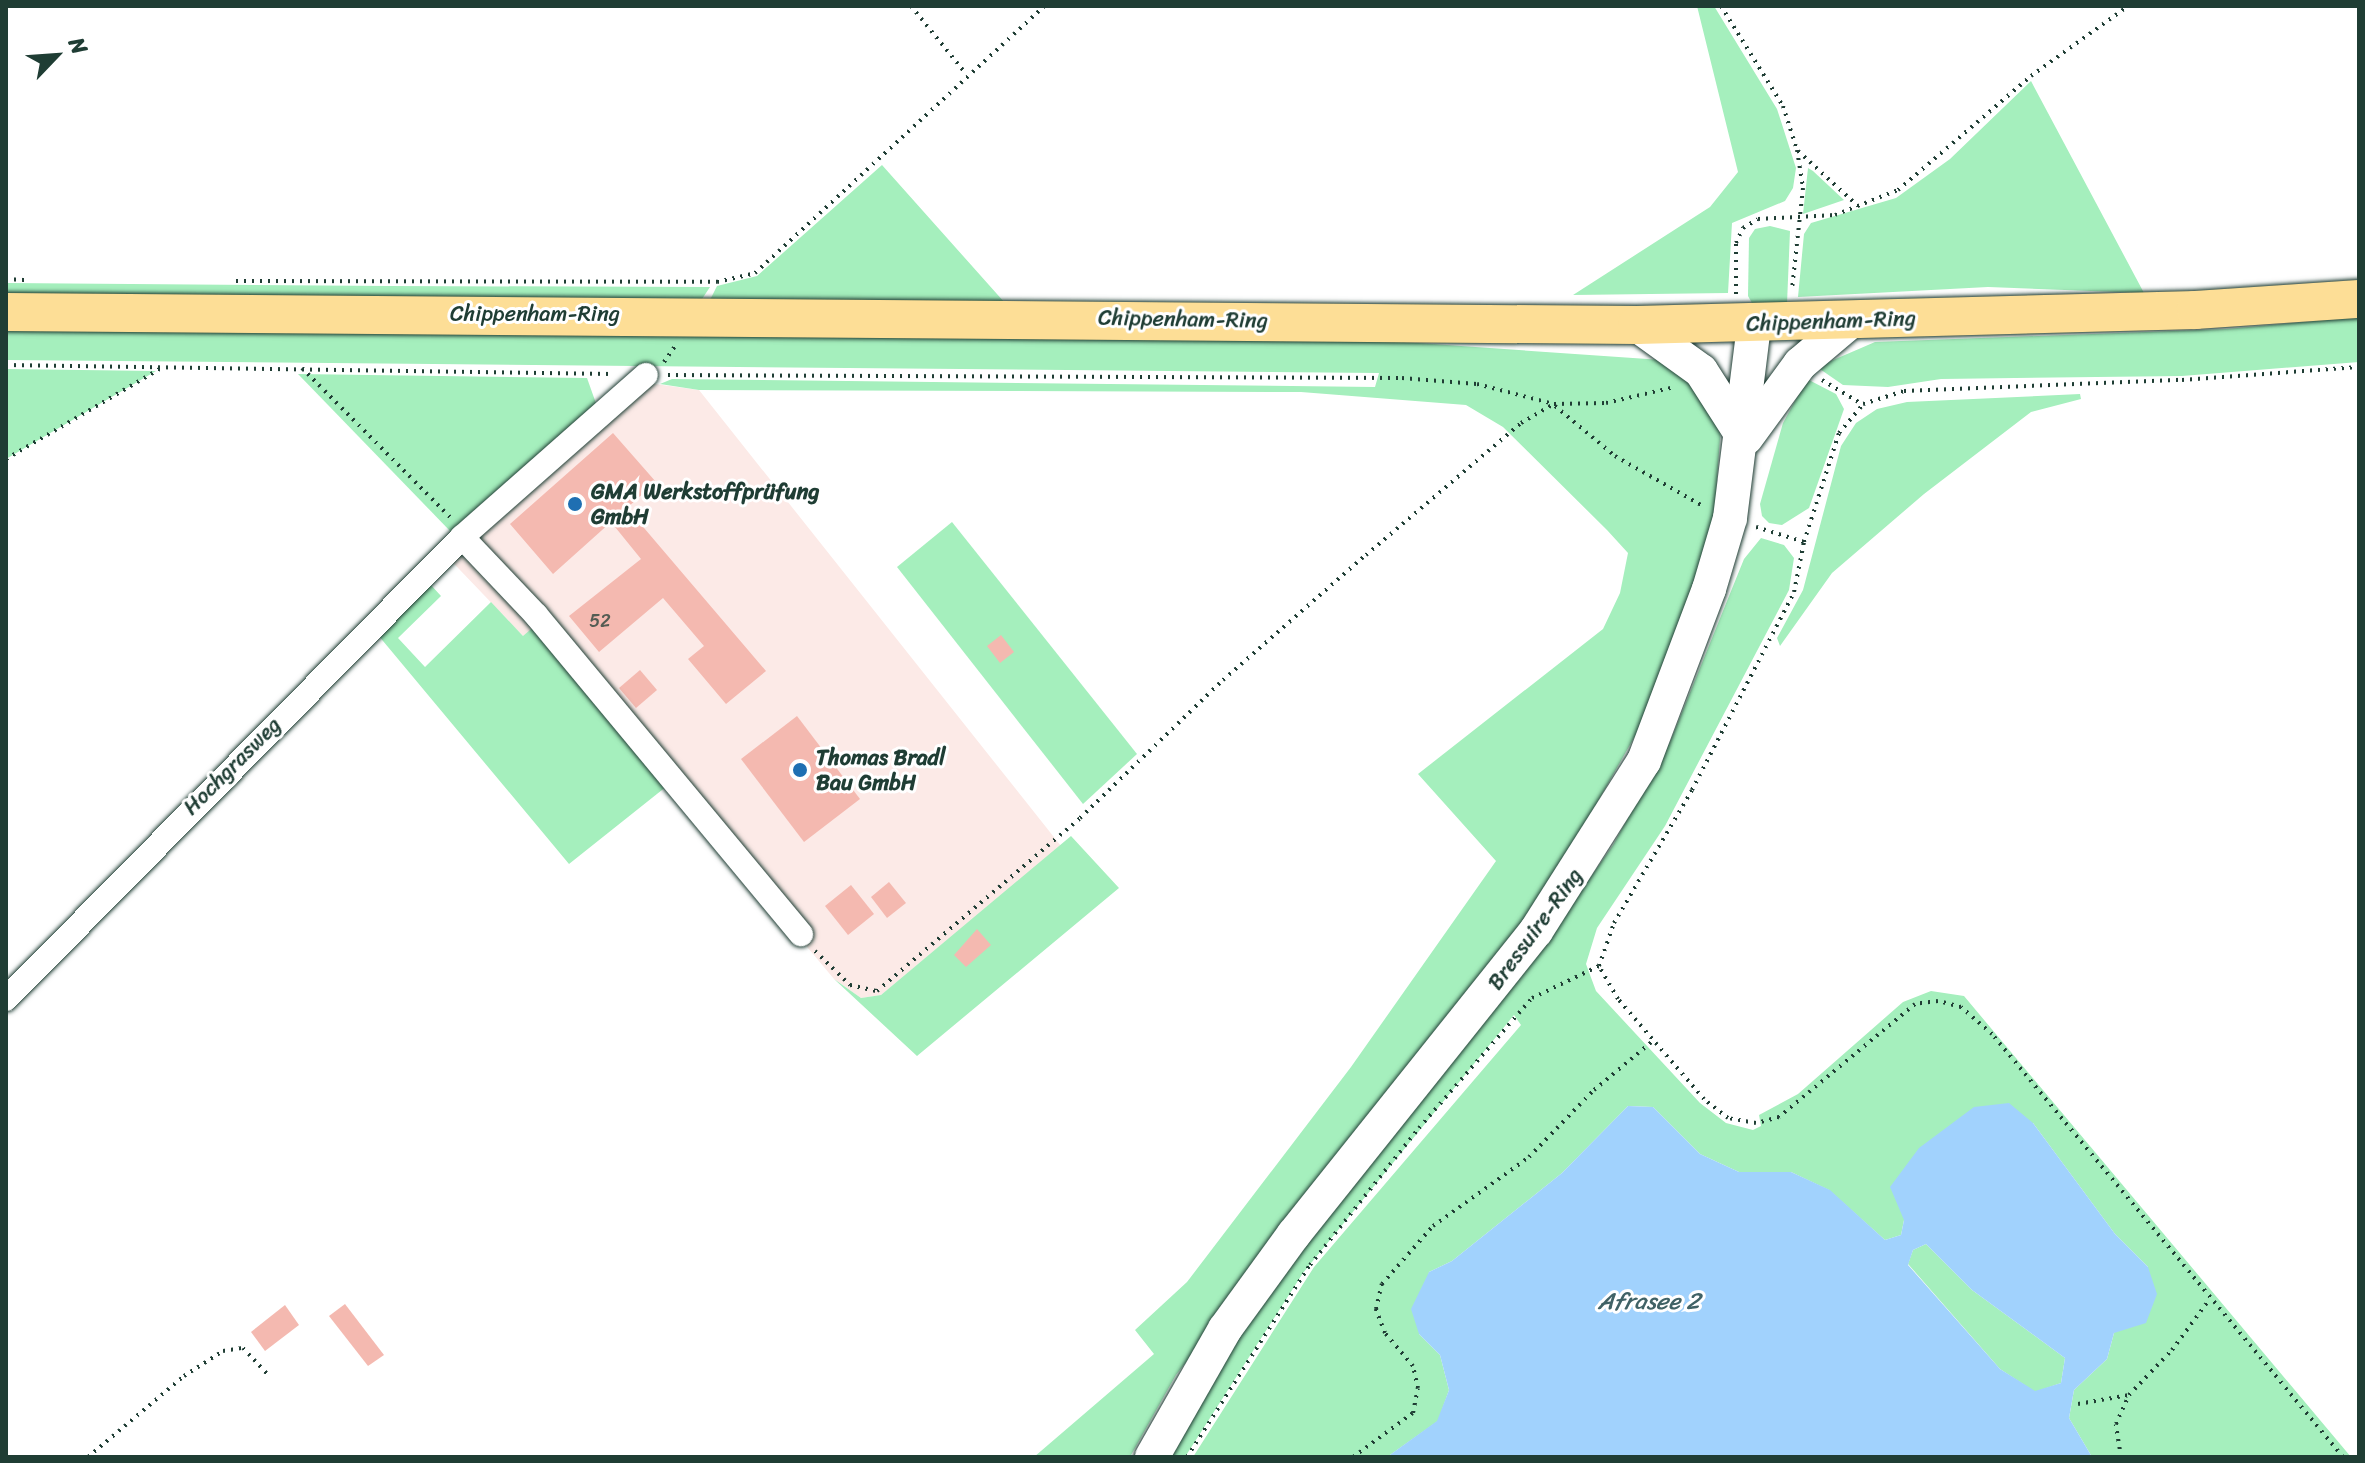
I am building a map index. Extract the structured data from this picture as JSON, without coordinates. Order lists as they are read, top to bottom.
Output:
{
  "streets": {
    "main road": ["Chippenham-Ring", "Bressuire-Ring"],
    "street": ["Hochgrasweg"]
  },
  "crossings": [
    ["Chippenham-Ring", "Bressuire-Ring"]
  ],
  "water": ["Afrasee 2"],
  "places": ["GMA Werkstoffprüfung GmbH", "Thomas Bradl Bau GmbH"],
  "house_numbers": ["52"],
  "north": "top right"
}
